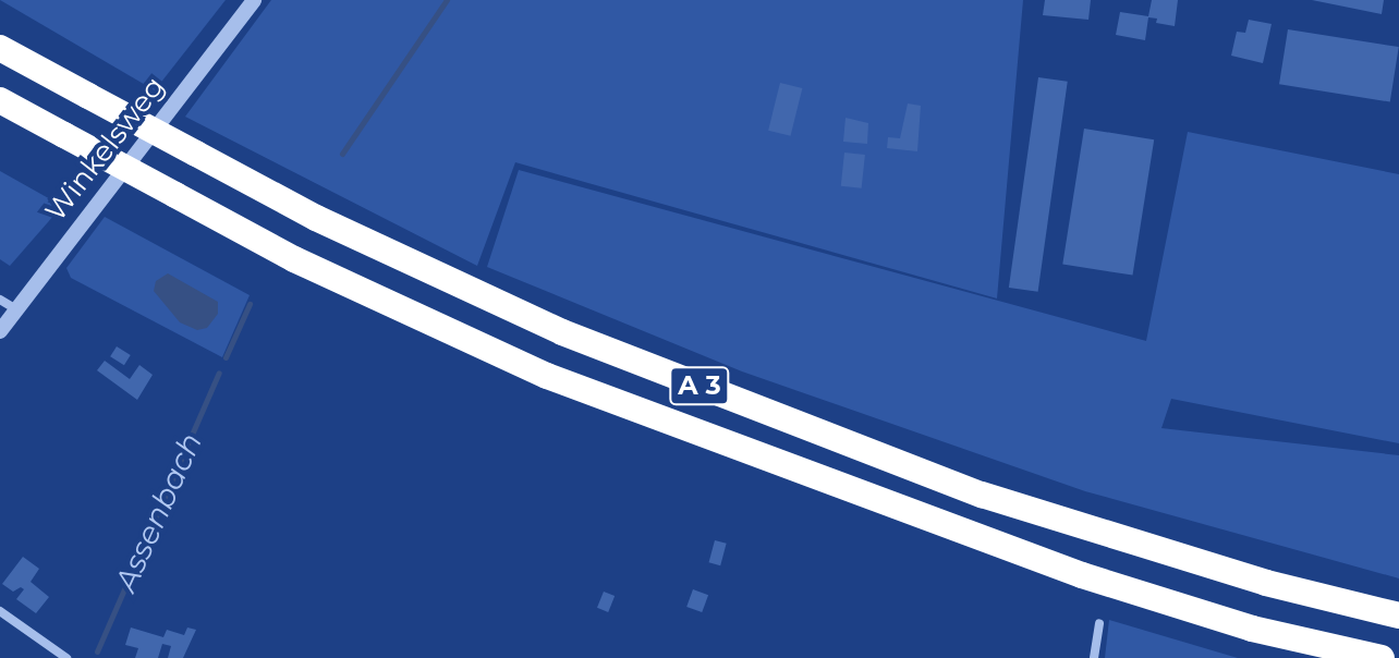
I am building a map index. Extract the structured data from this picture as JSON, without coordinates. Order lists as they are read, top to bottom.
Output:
{
  "streets": {
    "highway": ["A 3"],
    "street": ["Winkelsweg"]
  },
  "water": ["Assenbach"]
}
